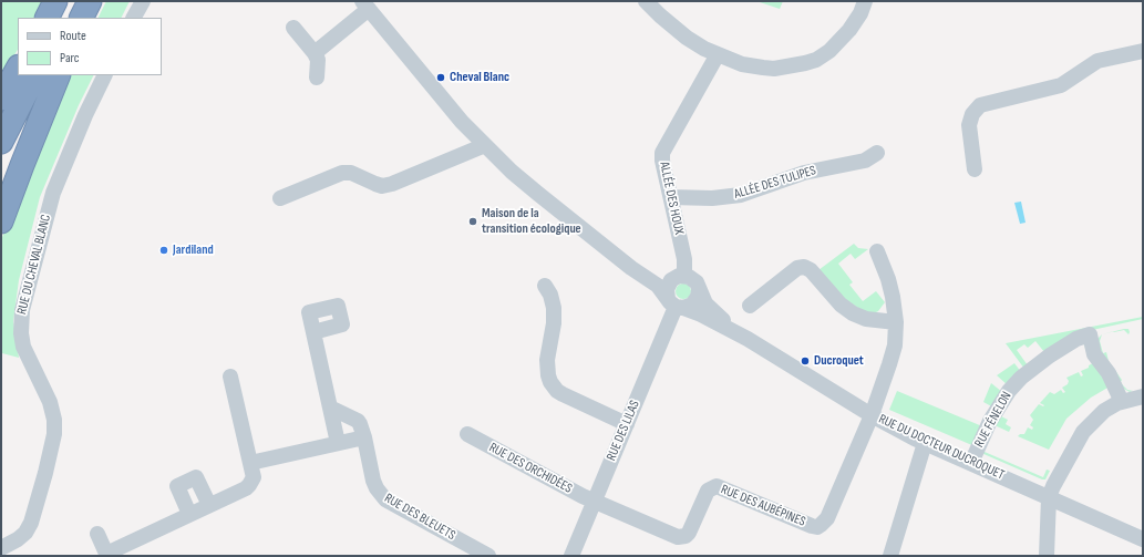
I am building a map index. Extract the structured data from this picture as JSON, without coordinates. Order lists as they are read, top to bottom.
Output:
{
  "streets": {
    "street": [
      "ALLÉE DES TULIPES",
      "ALLÉE DES HOUX",
      "RUE DU CHEVAL BLANC",
      "RUE FÉNELON",
      "RUE DES LILAS",
      "RUE DU DOCTEUR DUCROQUET",
      "RUE DES ORCHIDÉES",
      "RUE DES AUBÉPINES",
      "RUE DES BLEUETS"
    ]
  },
  "crossings": [
    ["ALLÉE DES TULIPES", "ALLÉE DES HOUX"],
    ["ALLÉE DES HOUX", "RUE DES LILAS"],
    ["ALLÉE DES HOUX", "RUE DU DOCTEUR DUCROQUET"],
    ["RUE FÉNELON", "RUE DU DOCTEUR DUCROQUET"],
    ["RUE DES LILAS", "RUE DU DOCTEUR DUCROQUET"],
    ["RUE DES LILAS", "RUE DES ORCHIDÉES"],
    ["RUE DES LILAS", "RUE DES AUBÉPINES"],
    ["RUE DU DOCTEUR DUCROQUET", "RUE DES AUBÉPINES"],
    ["RUE DES ORCHIDÉES", "RUE DES AUBÉPINES"]
  ],
  "places": [
    "Cheval Blanc",
    "Maison de la transition écologique",
    "Jardiland",
    "Ducroquet"
  ],
  "legend": ["Route", "Parc"]
}
